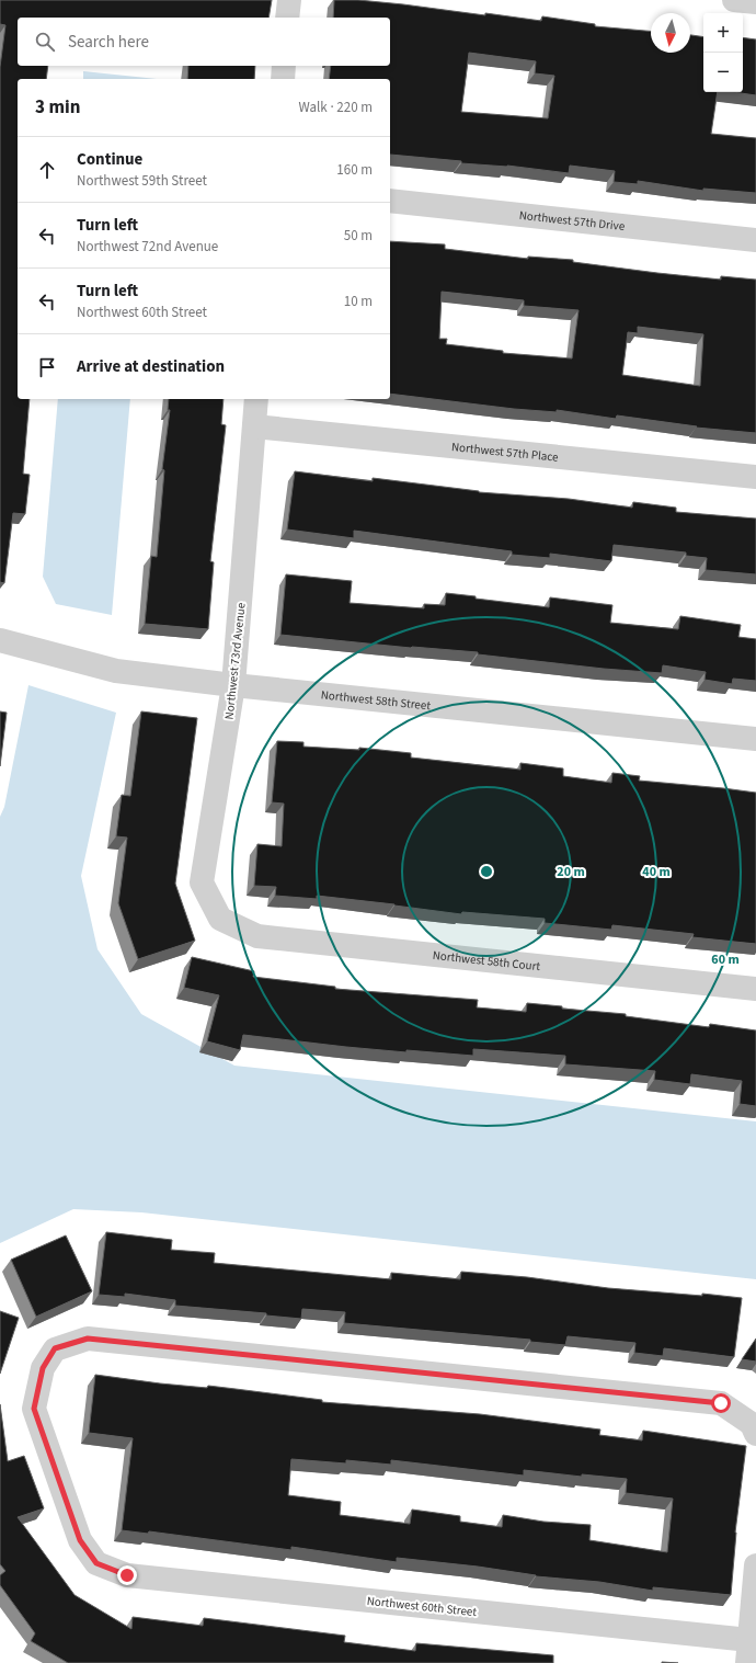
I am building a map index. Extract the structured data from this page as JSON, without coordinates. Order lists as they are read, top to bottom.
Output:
{
  "streets": {
    "street": [
      "Northwest 57th Drive",
      "Northwest 57th Place",
      "Northwest 73rd Avenue",
      "Northwest 58th Street",
      "Northwest 58th Court",
      "Northwest 60th Street"
    ]
  },
  "crossings": [
    ["Northwest 57th Place", "Northwest 73rd Avenue"],
    ["Northwest 73rd Avenue", "Northwest 58th Street"],
    ["Northwest 73rd Avenue", "Northwest 58th Court"]
  ],
  "north": "bottom",
  "page": {
    "map_buttons": ["+", "−"],
    "search": "Search here",
    "heading": ["3 min", "Walk · 220 m"],
    "list": [
      ["Continue", "Northwest 59th Street", "160 m"],
      ["Turn left", "Northwest 72nd Avenue", "50 m"],
      ["Turn left", "Northwest 60th Street", "10 m"],
      "Arrive at destination"
    ]
  },
  "rings": ["20 m", "40 m", "60 m"]
}
